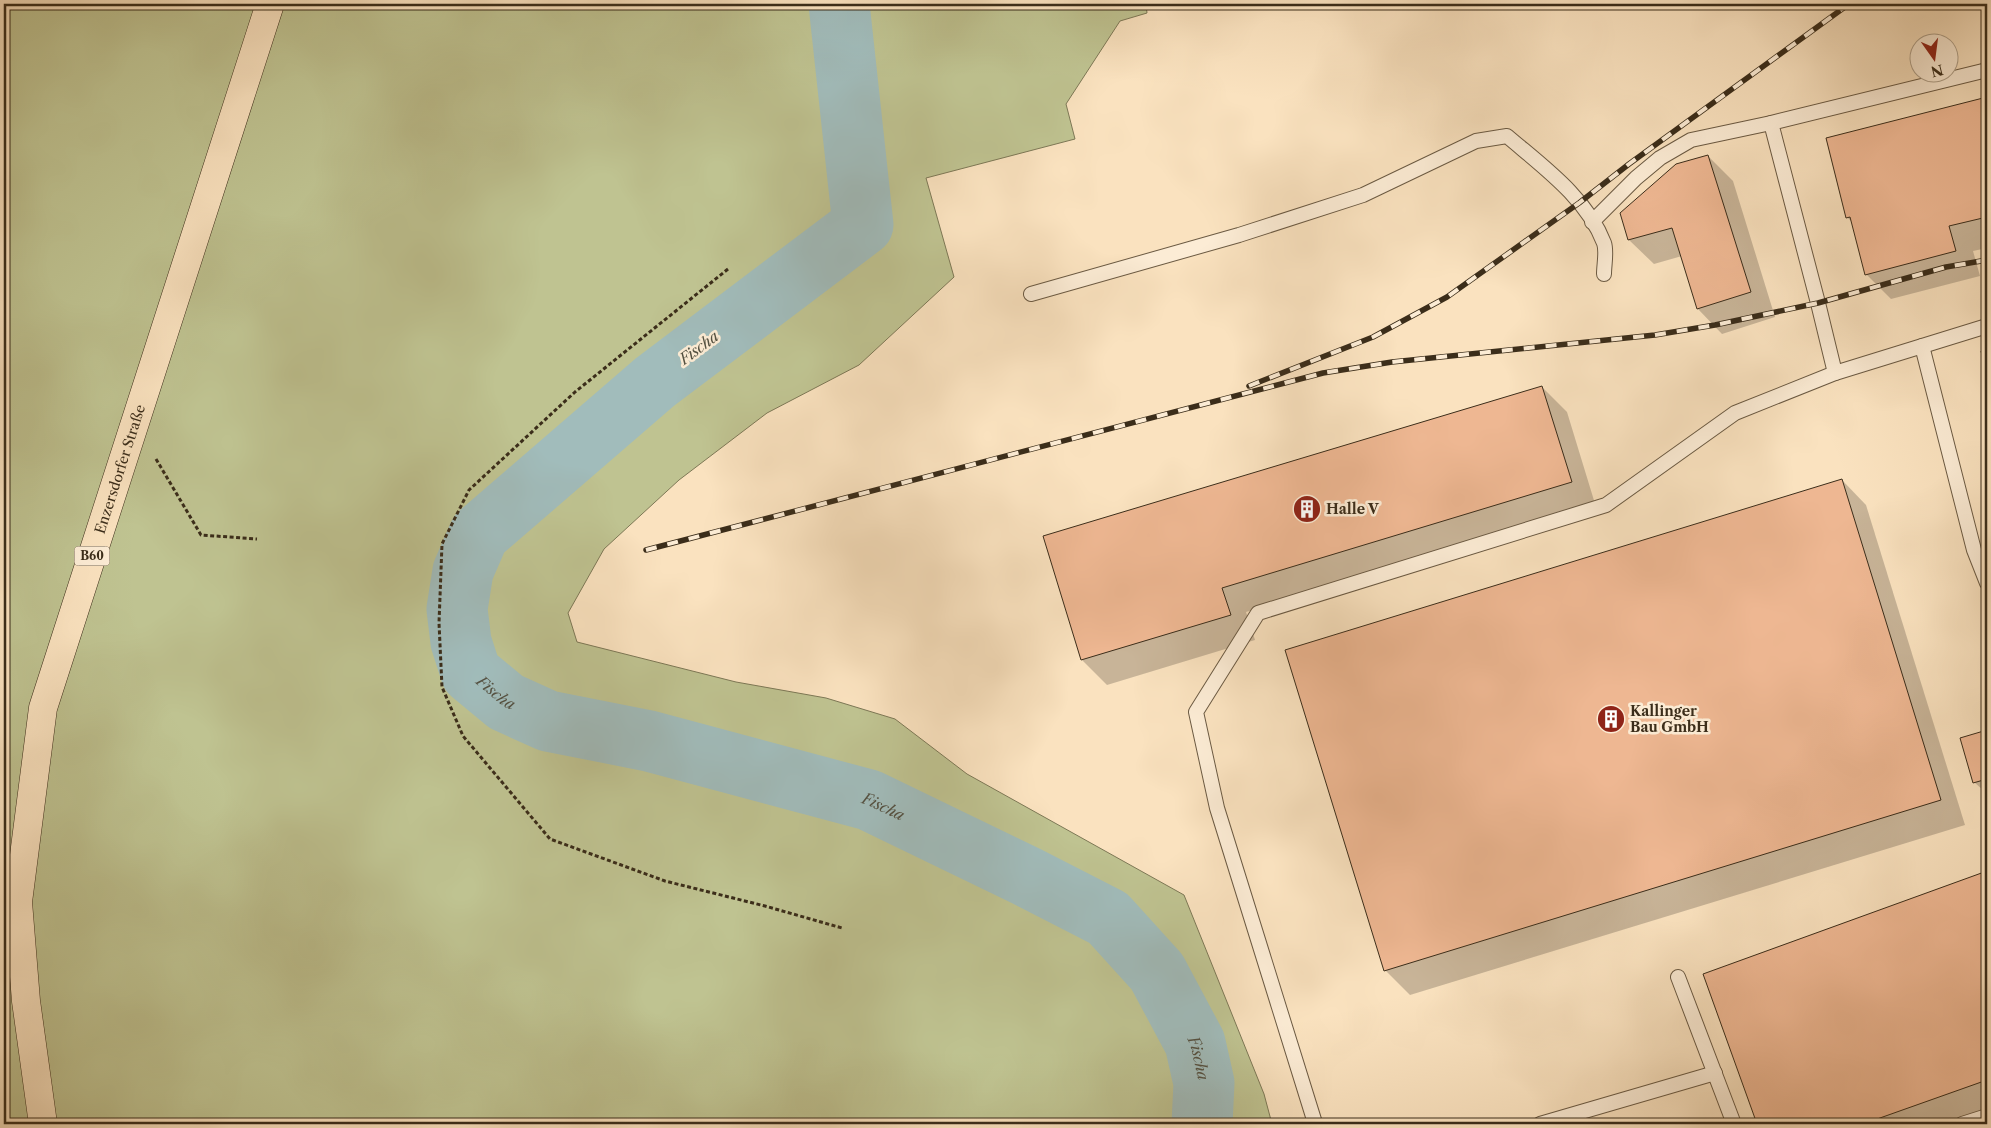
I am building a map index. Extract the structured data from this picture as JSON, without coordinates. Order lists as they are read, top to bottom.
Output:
{
  "streets": {
    "main road": ["Enzersdorfer Straße", "B60"]
  },
  "water": ["Fischa"],
  "places": {
    "building": ["Halle V", "Kallinger Bau GmbH"]
  },
  "north": "bottom"
}
